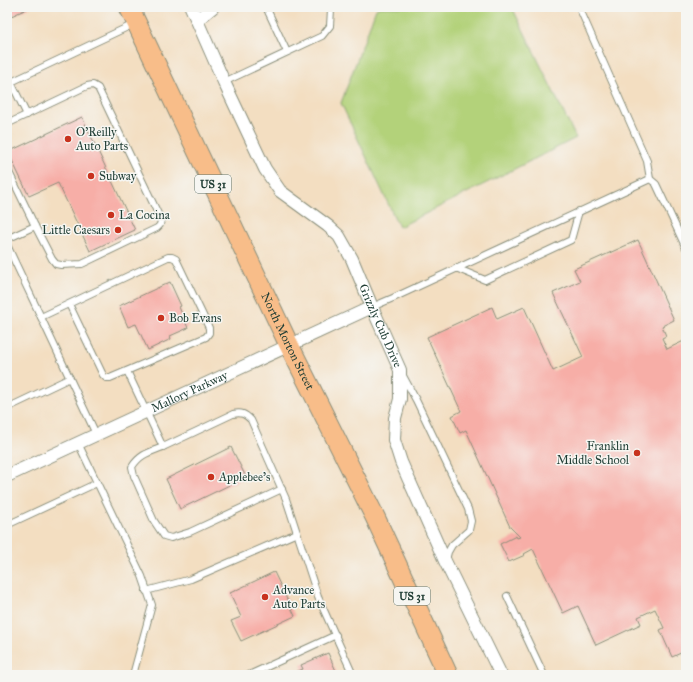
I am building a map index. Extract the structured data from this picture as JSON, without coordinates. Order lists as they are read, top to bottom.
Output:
{
  "streets": {
    "main road": ["US 31", "North Morton Street"],
    "street": ["Grizzly Cub Drive", "Mallory Parkway"]
  },
  "crossings": [
    ["Grizzly Cub Drive", "Mallory Parkway"],
    ["North Morton Street", "Mallory Parkway"]
  ],
  "places": [
    "O'Reilly Auto Parts",
    "Subway",
    "La Cocina",
    "Little Caesars",
    "Bob Evans",
    "Franklin Middle School",
    "Applebee's",
    "Advance Auto Parts"
  ]
}
